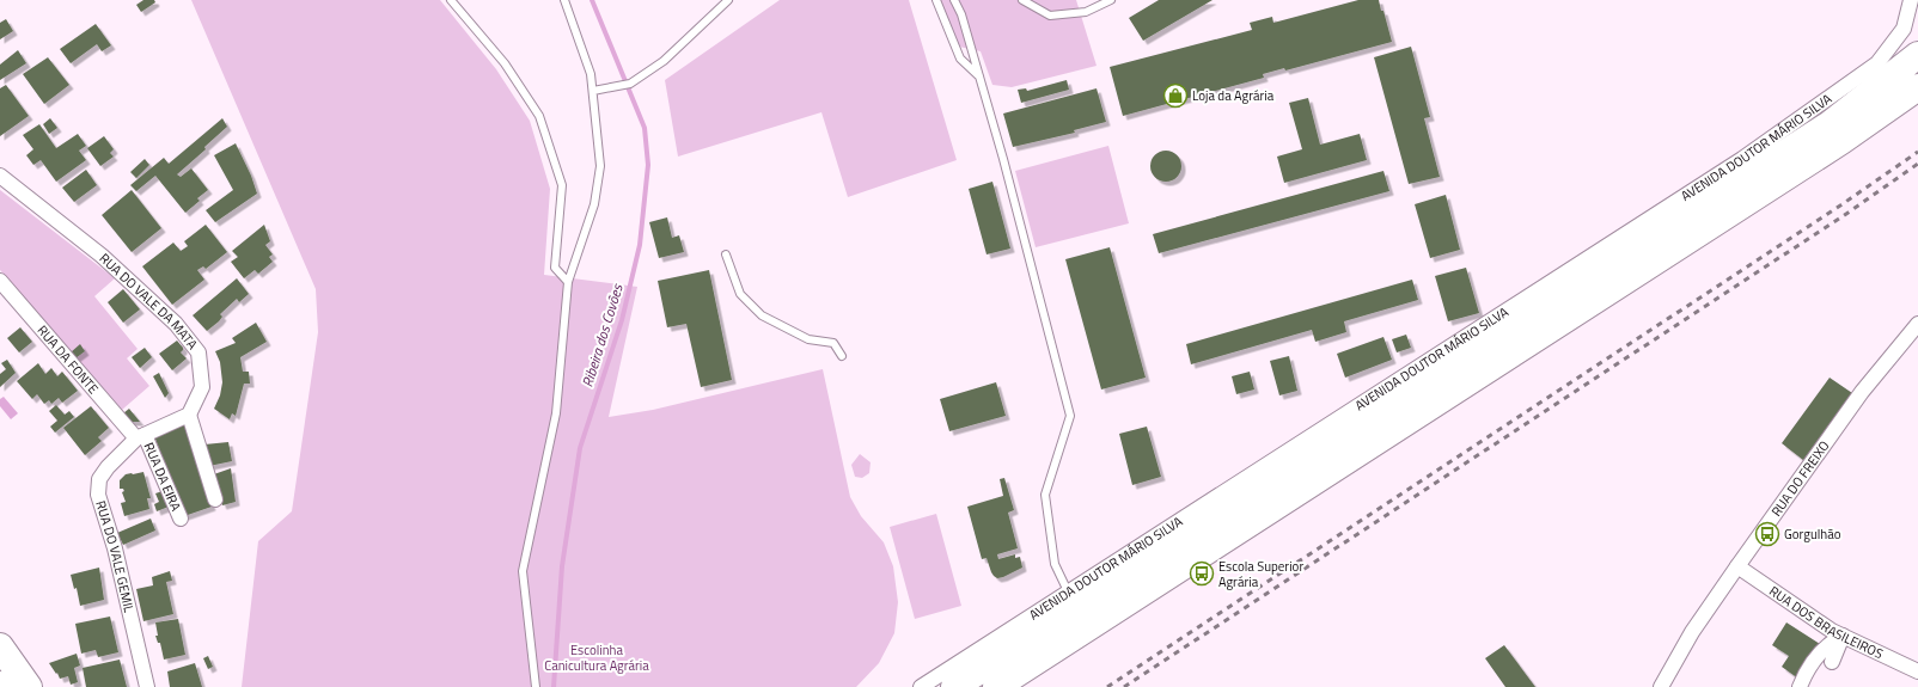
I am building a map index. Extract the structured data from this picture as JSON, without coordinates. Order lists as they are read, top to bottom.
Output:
{
  "streets": {
    "street": [
      "AVENIDA DOUTOR MÁRIO SILVA",
      "RUA DO VALE DA MATA",
      "RUA DA FONTE",
      "RUA DA EIRA",
      "RUA DO FREIXO",
      "RUA DO VALE GEMIL",
      "RUA DOS BRASILEIROS"
    ]
  },
  "crossings": [
    ["RUA DA FONTE", "RUA DA EIRA"],
    ["RUA DA FONTE", "RUA DO VALE GEMIL"],
    ["RUA DA EIRA", "RUA DO VALE GEMIL"],
    ["RUA DO FREIXO", "RUA DOS BRASILEIROS"]
  ],
  "water": ["Ribeira dos Covões"],
  "parks": ["Escolinha Canicultura Agrária"],
  "places": {
    "shop": ["Loja da Agrária"],
    "bus stop": ["Gorgulhão", "Escola Superior Agrária"]
  }
}
